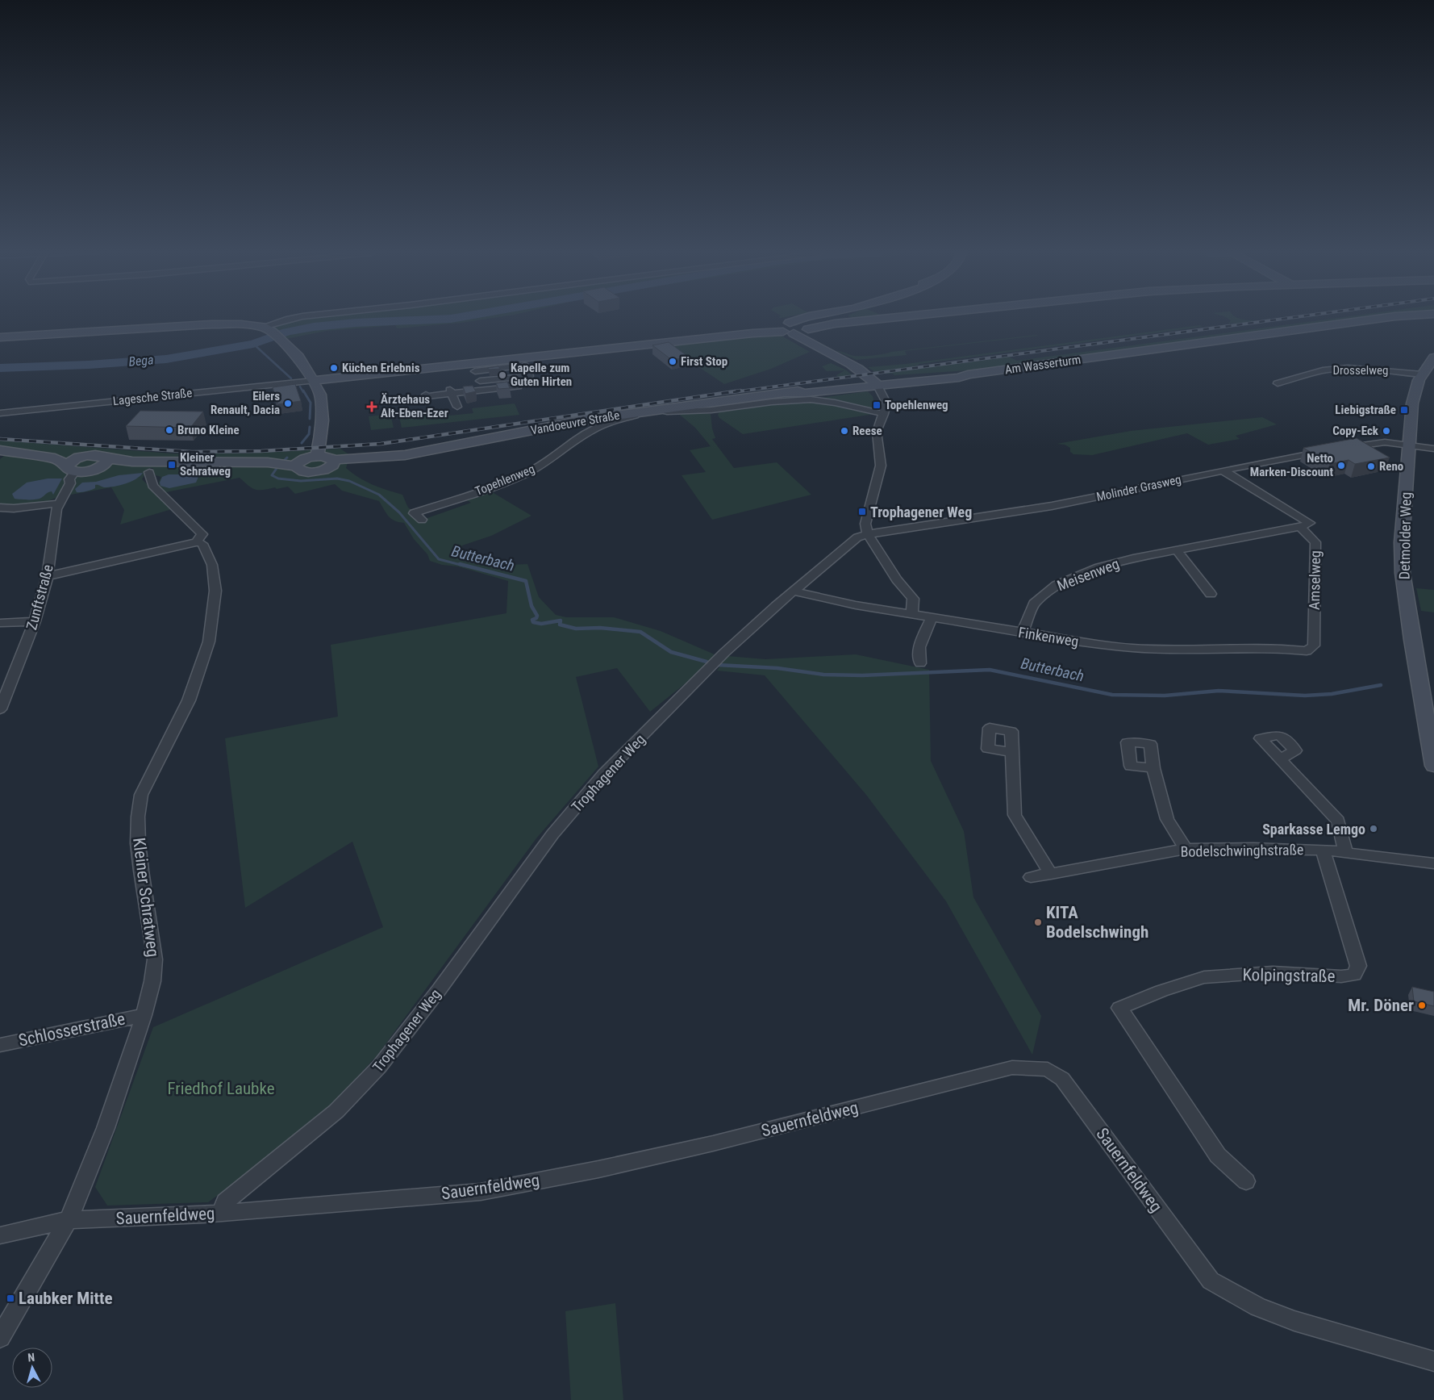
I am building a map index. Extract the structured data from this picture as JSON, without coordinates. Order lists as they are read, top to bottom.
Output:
{
  "streets": {
    "street": [
      "Am Wasserturm",
      "Drosselweg",
      "Lagesche Straße",
      "Vandoeuvre Straße",
      "Topehlenweg",
      "Molinder Grasweg",
      "Detmolder Weg",
      "Meisenweg",
      "Amselweg",
      "Zunftstraße",
      "Finkenweg",
      "Trophagener Weg",
      "Bodelschwinghstraße",
      "Kleiner Schratweg",
      "Kolpingstraße",
      "Schlosserstraße",
      "Sauernfeldweg"
    ]
  },
  "crossings": [
    ["Am Wasserturm", "Vandoeuvre Straße"],
    ["Drosselweg", "Detmolder Weg"],
    ["Molinder Grasweg", "Trophagener Weg"],
    ["Meisenweg", "Amselweg"],
    ["Meisenweg", "Finkenweg"],
    ["Amselweg", "Finkenweg"],
    ["Finkenweg", "Trophagener Weg"],
    ["Trophagener Weg", "Sauernfeldweg"],
    ["Bodelschwinghstraße", "Kolpingstraße"],
    ["Kleiner Schratweg", "Schlosserstraße"],
    ["Kleiner Schratweg", "Sauernfeldweg"]
  ],
  "water": ["Bega", "Butterbach"],
  "parks": ["Friedhof Laubke"],
  "places": {
    "other": [
      "First Stop",
      "Küchen Erlebnis",
      "Kapelle zum Guten Hirten",
      "Eilers Renault, Dacia",
      "Bruno Kleine",
      "Reese",
      "Copy-Eck",
      "Netto Marken-Discount",
      "Reno",
      "Sparkasse Lemgo",
      "KITA Bodelschwingh",
      "Mr. Döner"
    ],
    "transit": [
      "Topehlenweg",
      "Liebigstraße",
      "Kleiner Schratweg",
      "Trophagener Weg",
      "Laubker Mitte"
    ],
    "health": ["Ärztehaus Alt-Eben-Ezer"]
  },
  "north": "top"
}
